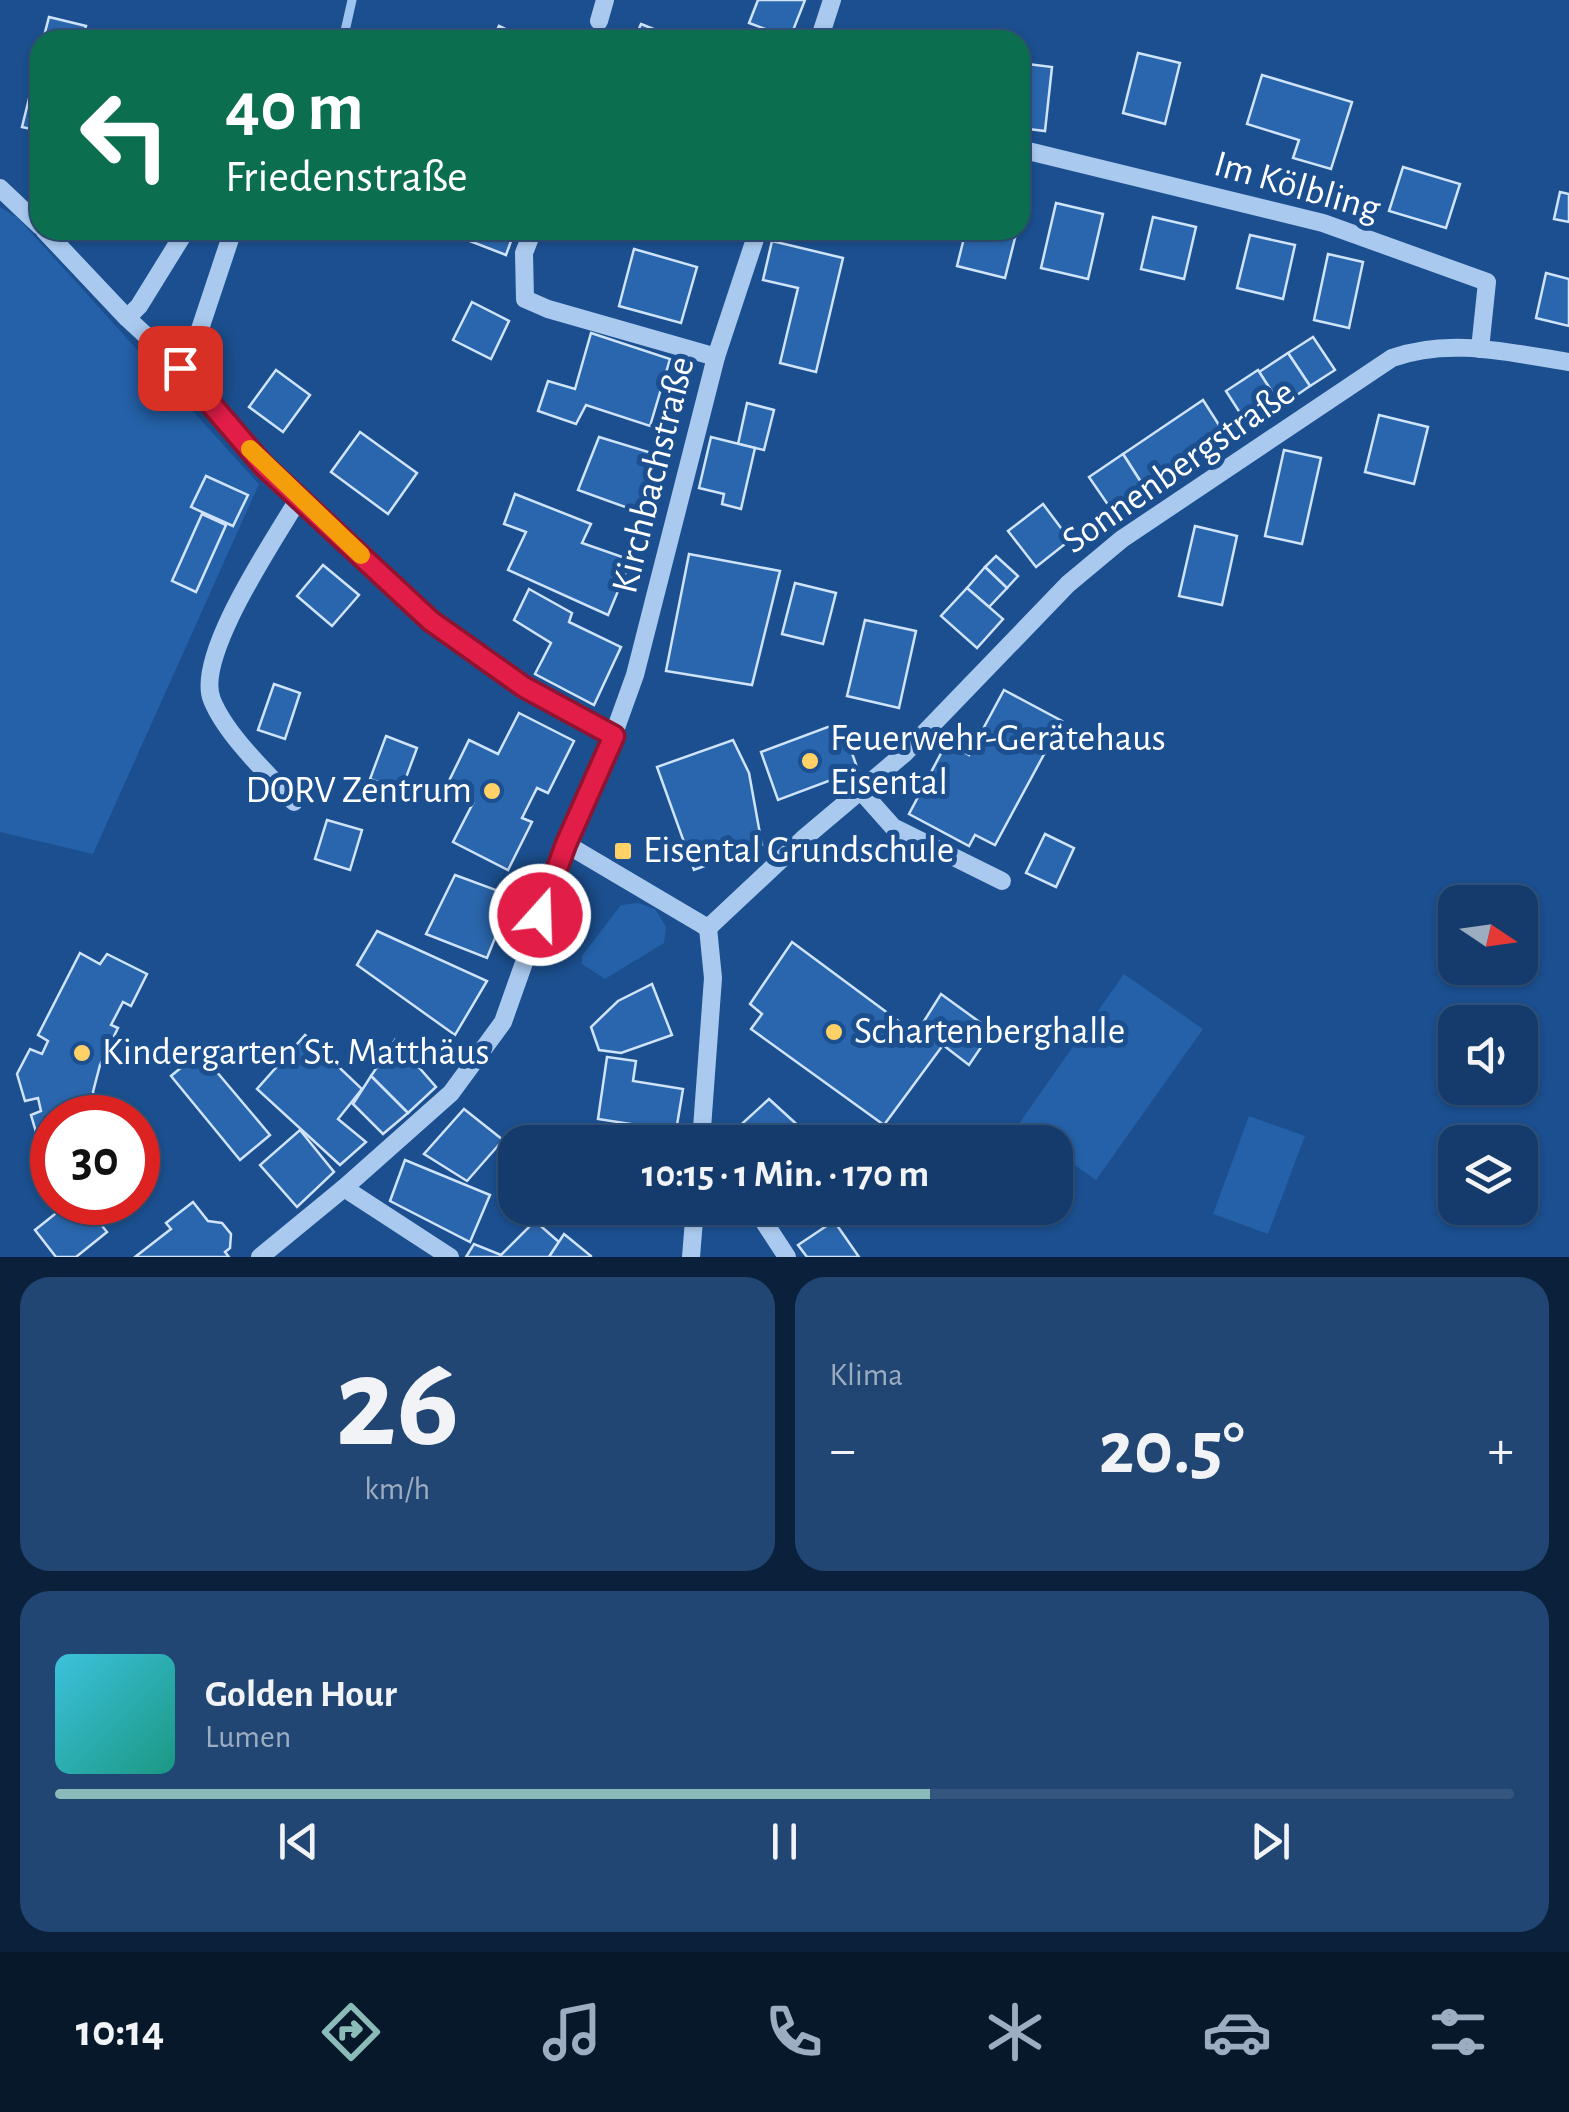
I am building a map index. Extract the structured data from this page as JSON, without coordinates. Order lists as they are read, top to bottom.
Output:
{
  "streets": {
    "street": ["Im Kölbling", "Sonnenbergstraße", "Kirchbachstraße"]
  },
  "crossings": [
    ["Im Kölbling", "Sonnenbergstraße"]
  ],
  "places": {
    "other": [
      "Feuerwehr-Gerätehaus Eisental",
      "DORV Zentrum",
      "Schartenberghalle",
      "Kindergarten St. Matthäus"
    ],
    "transit": ["Eisental Grundschule"]
  },
  "north": "right",
  "page": {
    "turn": ["40 m", "Friedenstraße"],
    "limit": "30",
    "trip": "10:15 · 1 Min. · 170 m",
    "tile": [
      ["26", "km/h"],
      "Klima"
    ],
    "heat": ["−", "20.5°", "+"],
    "song": ["Golden Hour", "Lumen"],
    "tabs": "10:14"
  }
}
